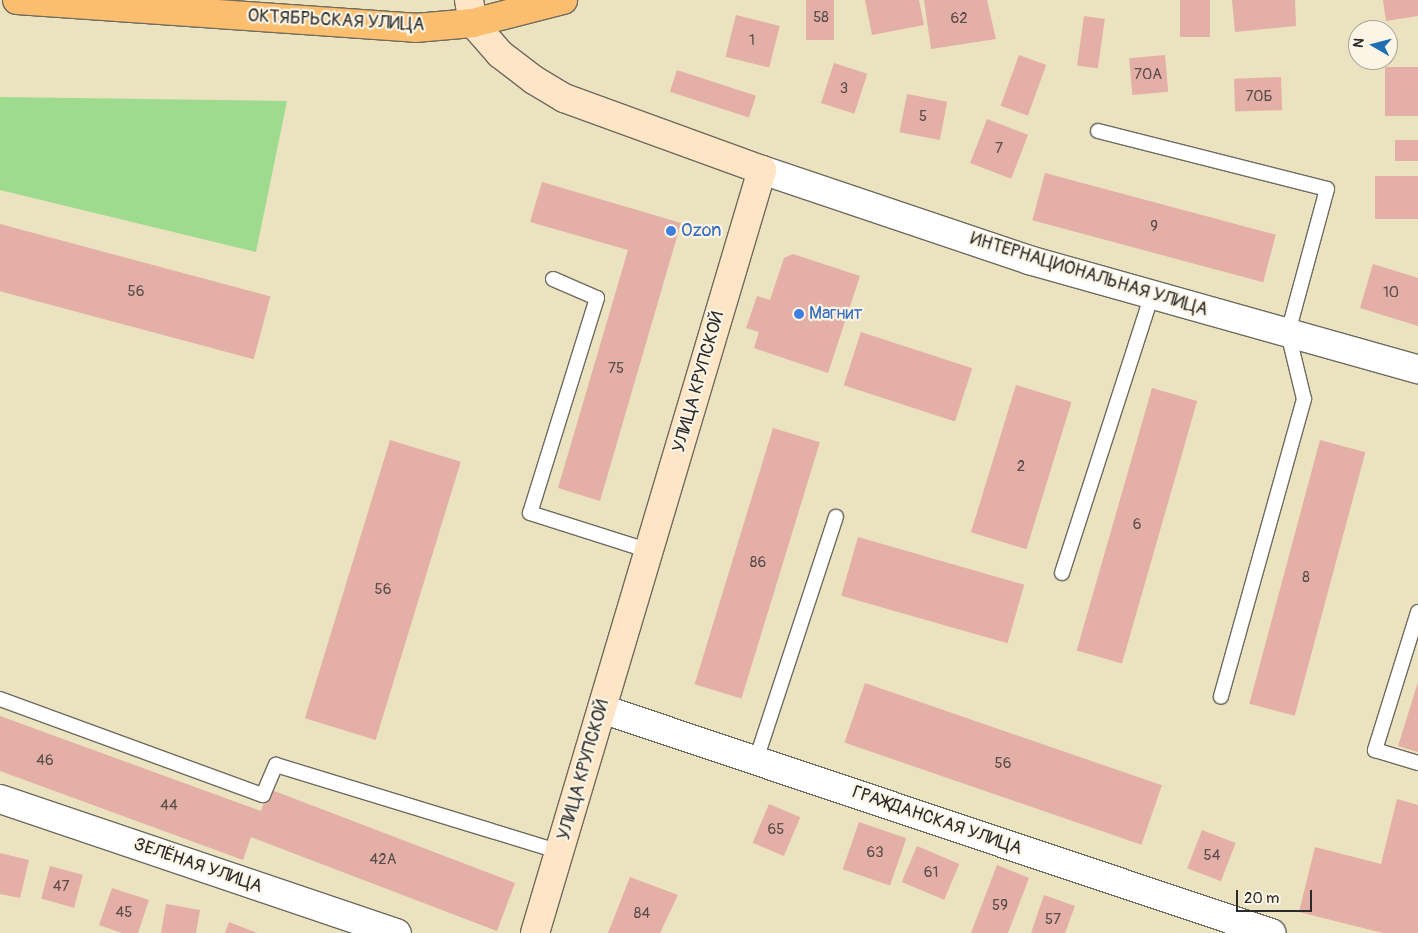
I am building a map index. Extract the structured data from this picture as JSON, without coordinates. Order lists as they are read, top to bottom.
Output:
{
  "streets": {
    "main road": ["ОКТЯБРЬСКАЯ УЛИЦА"],
    "street": [
      "ИНТЕРНАЦИОНАЛЬНАЯ УЛИЦА",
      "УЛИЦА КРУПСКОЙ",
      "ГРАЖДАНСКАЯ УЛИЦА",
      "ЗЕЛЁНАЯ УЛИЦА"
    ]
  },
  "crossings": [
    ["ИНТЕРНАЦИОНАЛЬНАЯ УЛИЦА", "УЛИЦА КРУПСКОЙ"],
    ["УЛИЦА КРУПСКОЙ", "ГРАЖДАНСКАЯ УЛИЦА"]
  ],
  "places": ["Ozon", "Магнит"],
  "house_numbers": [
    "58",
    "62",
    "1",
    "70А",
    "3",
    "70Б",
    "5",
    "7",
    "9",
    "56",
    "10",
    "75",
    "2",
    "6",
    "86",
    "8",
    "56",
    "46",
    "56",
    "44",
    "65",
    "63",
    "54",
    "42А",
    "61",
    "47",
    "59",
    "45",
    "84",
    "57"
  ],
  "scale_bar": "20 m",
  "north": "left"
}
